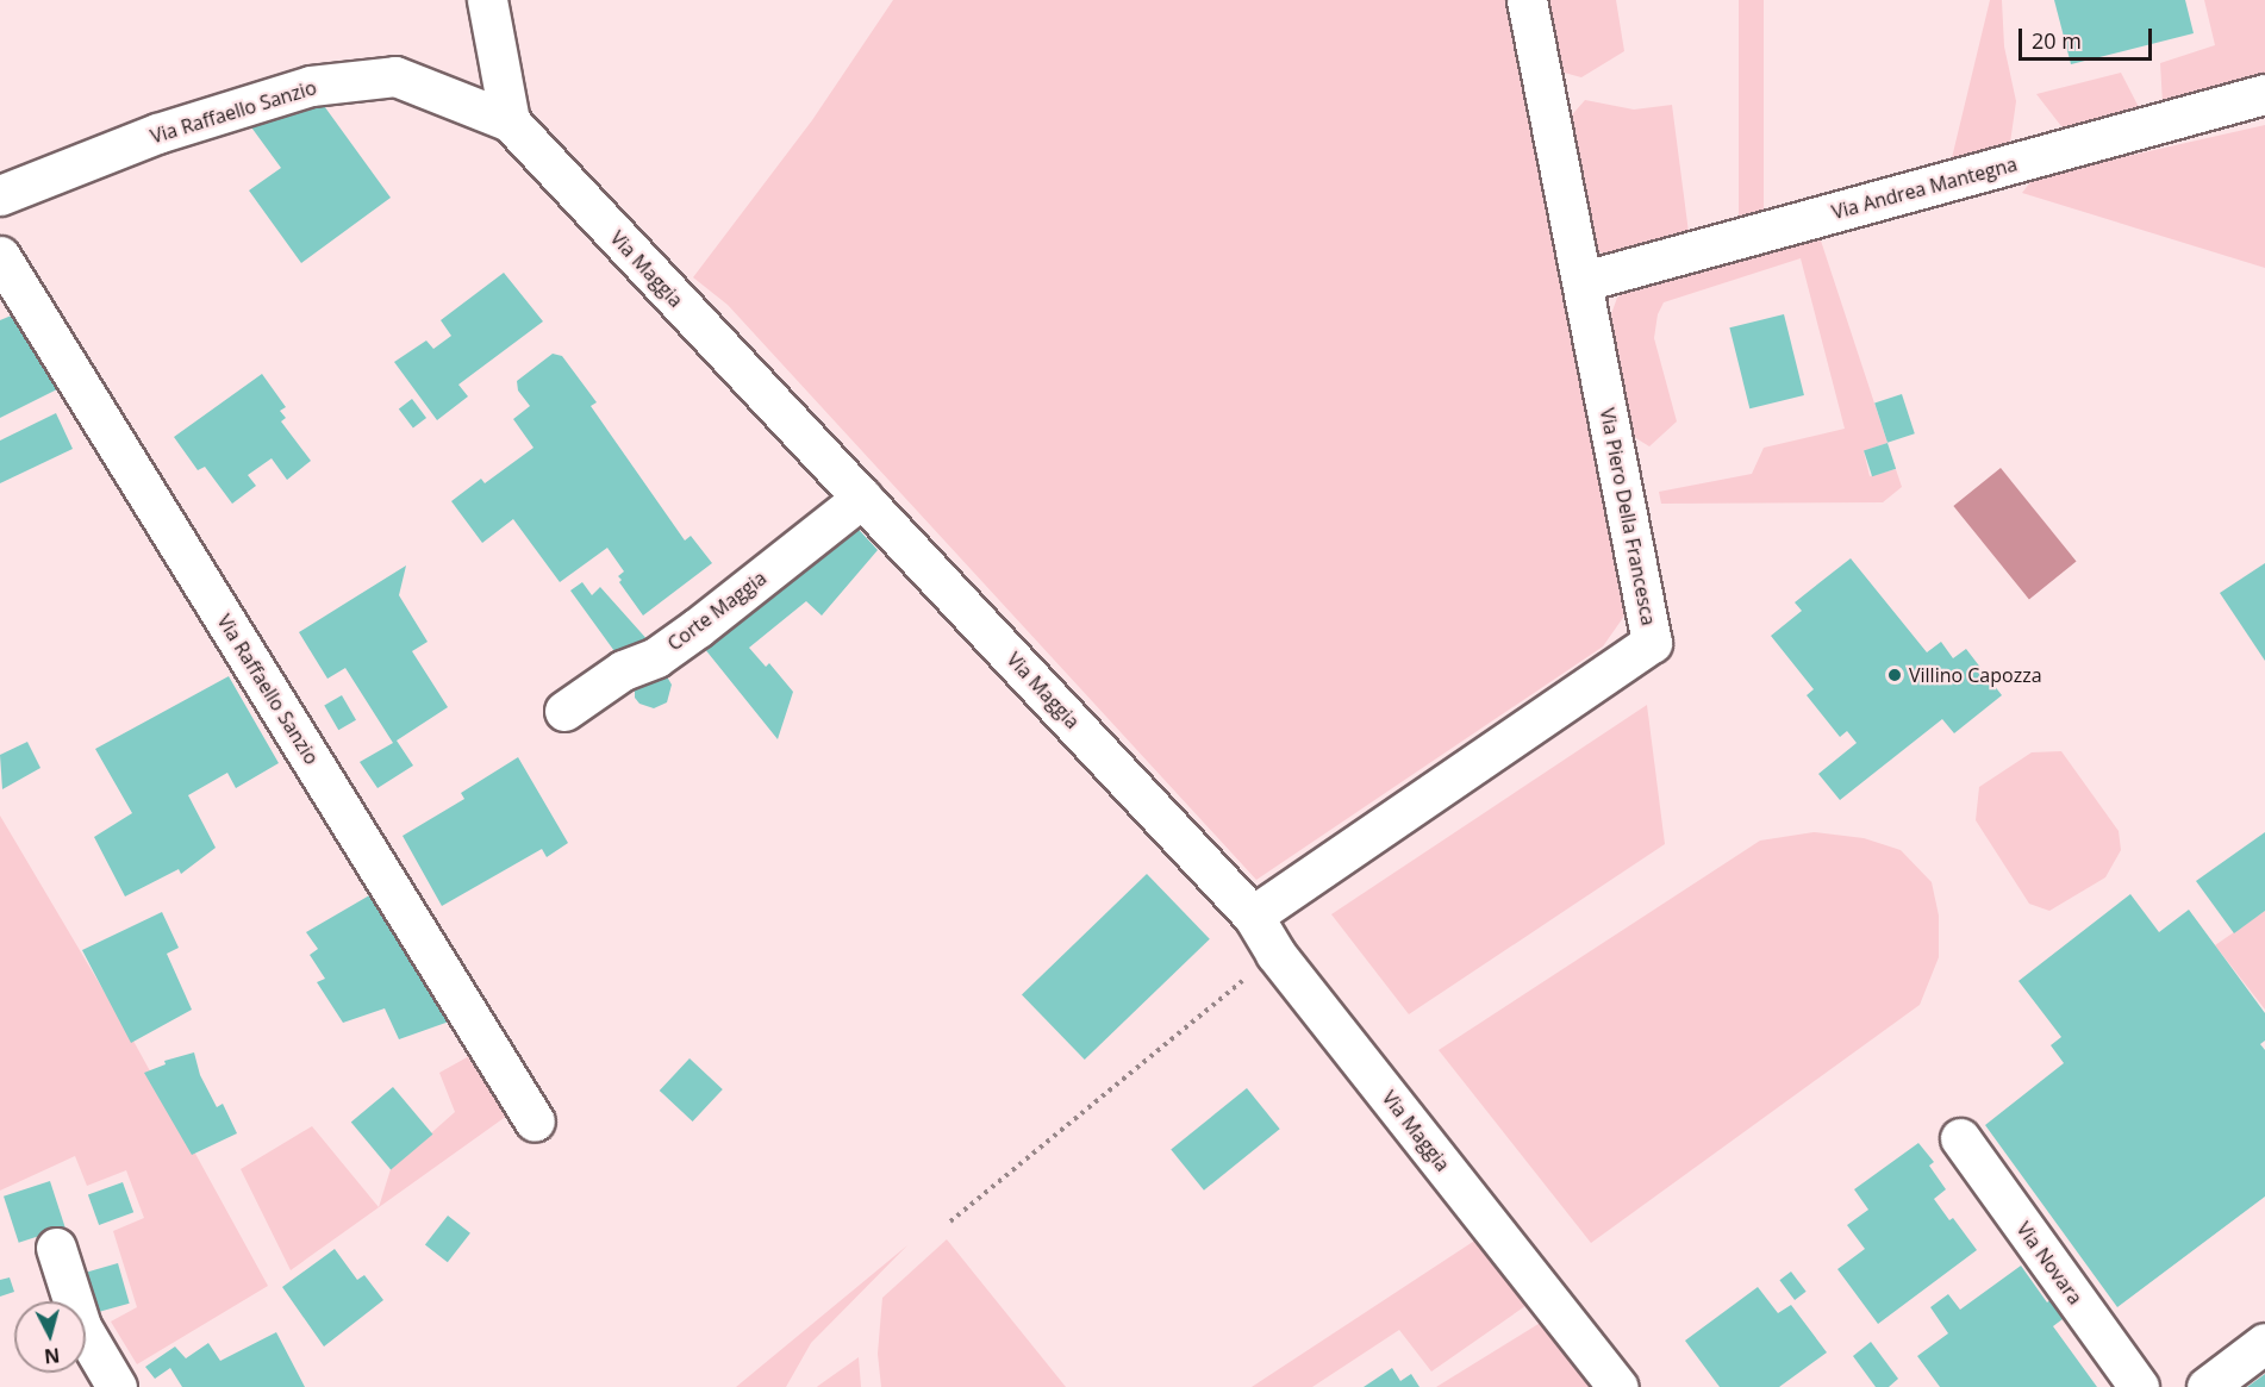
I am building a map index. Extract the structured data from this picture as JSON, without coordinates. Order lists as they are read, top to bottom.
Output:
{
  "streets": {
    "street": [
      "Via Raffaello Sanzio",
      "Via Andrea Mantegna",
      "Via Maggia",
      "Via Piero Della Francesca",
      "Corte Maggia",
      "Via Novara"
    ]
  },
  "crossings": [
    ["Via Raffaello Sanzio", "Via Maggia"],
    ["Via Andrea Mantegna", "Via Piero Della Francesca"],
    ["Via Maggia", "Via Piero Della Francesca"],
    ["Via Maggia", "Corte Maggia"]
  ],
  "places": ["Villino Capozza"],
  "scale_bar": "20 m",
  "north": "bottom"
}
